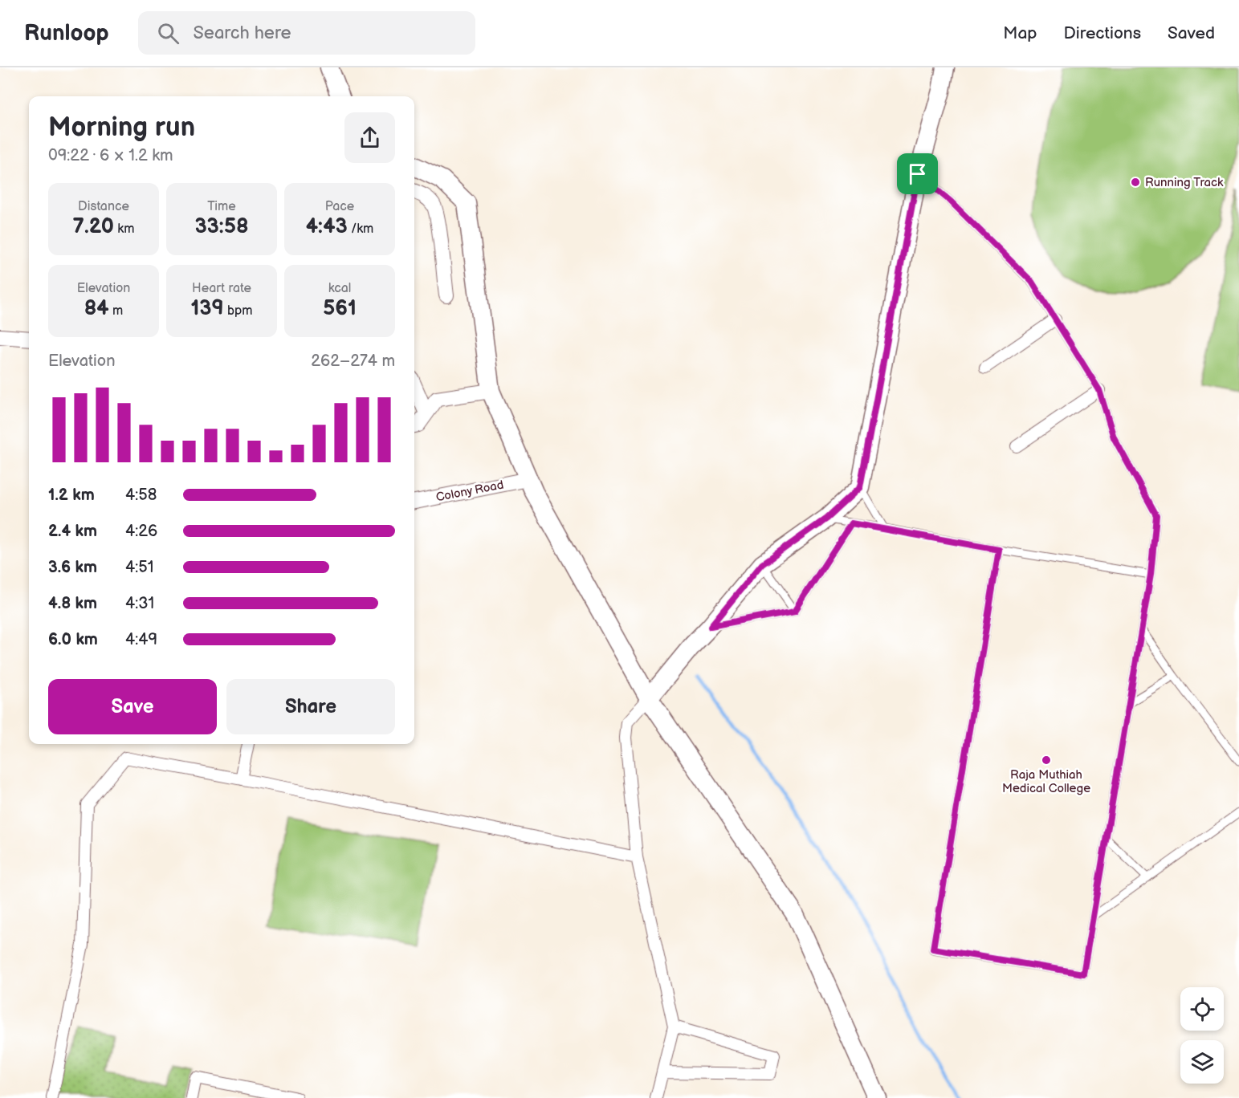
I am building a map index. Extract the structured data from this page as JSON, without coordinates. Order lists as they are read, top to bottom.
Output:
{
  "streets": {
    "street": ["Colony Road"]
  },
  "places": ["Running Track", "Raja Muthiah Medical College"],
  "page": {
    "header": "Runloop",
    "search": "Search here",
    "nav": ["Map", "Directions", "Saved"],
    "heading": ["Morning run", "09:22 · 6 × 1.2 km"],
    "stats": [
      ["Distance", "7.20 km"],
      ["Time", "33:58"],
      ["Pace", "4:43 /km"],
      ["Elevation", "84 m"],
      ["Heart rate", "139 bpm"],
      ["kcal", "561"]
    ],
    "chart": ["Elevation", "262–274 m"],
    "list": [
      {
        "name": "1.2 km",
        "note": "4:58"
      },
      {
        "name": "2.4 km",
        "note": "4:26"
      },
      {
        "name": "3.6 km",
        "note": "4:51"
      },
      {
        "name": "4.8 km",
        "note": "4:31"
      },
      {
        "name": "6.0 km",
        "note": "4:49"
      }
    ],
    "buttons": ["Save", "Share"]
  }
}
